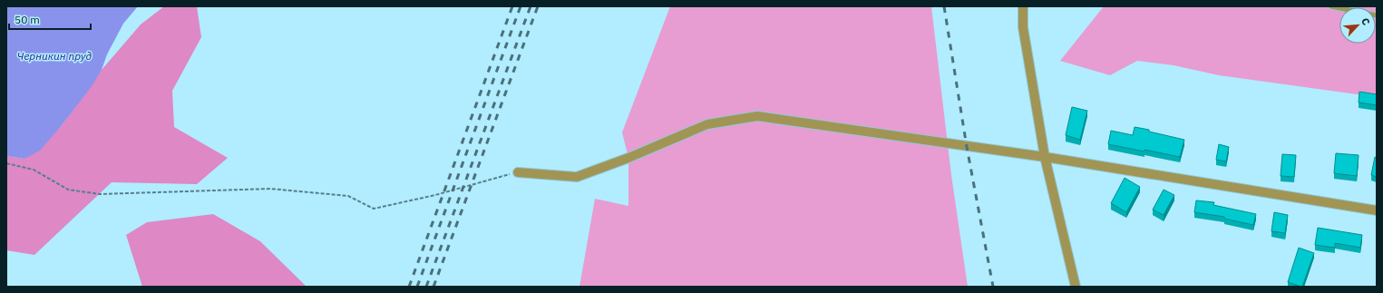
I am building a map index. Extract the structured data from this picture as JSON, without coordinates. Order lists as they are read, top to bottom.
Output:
{
  "water": ["Черникин пруд"],
  "scale_bar": "50 m",
  "north": "top right"
}
